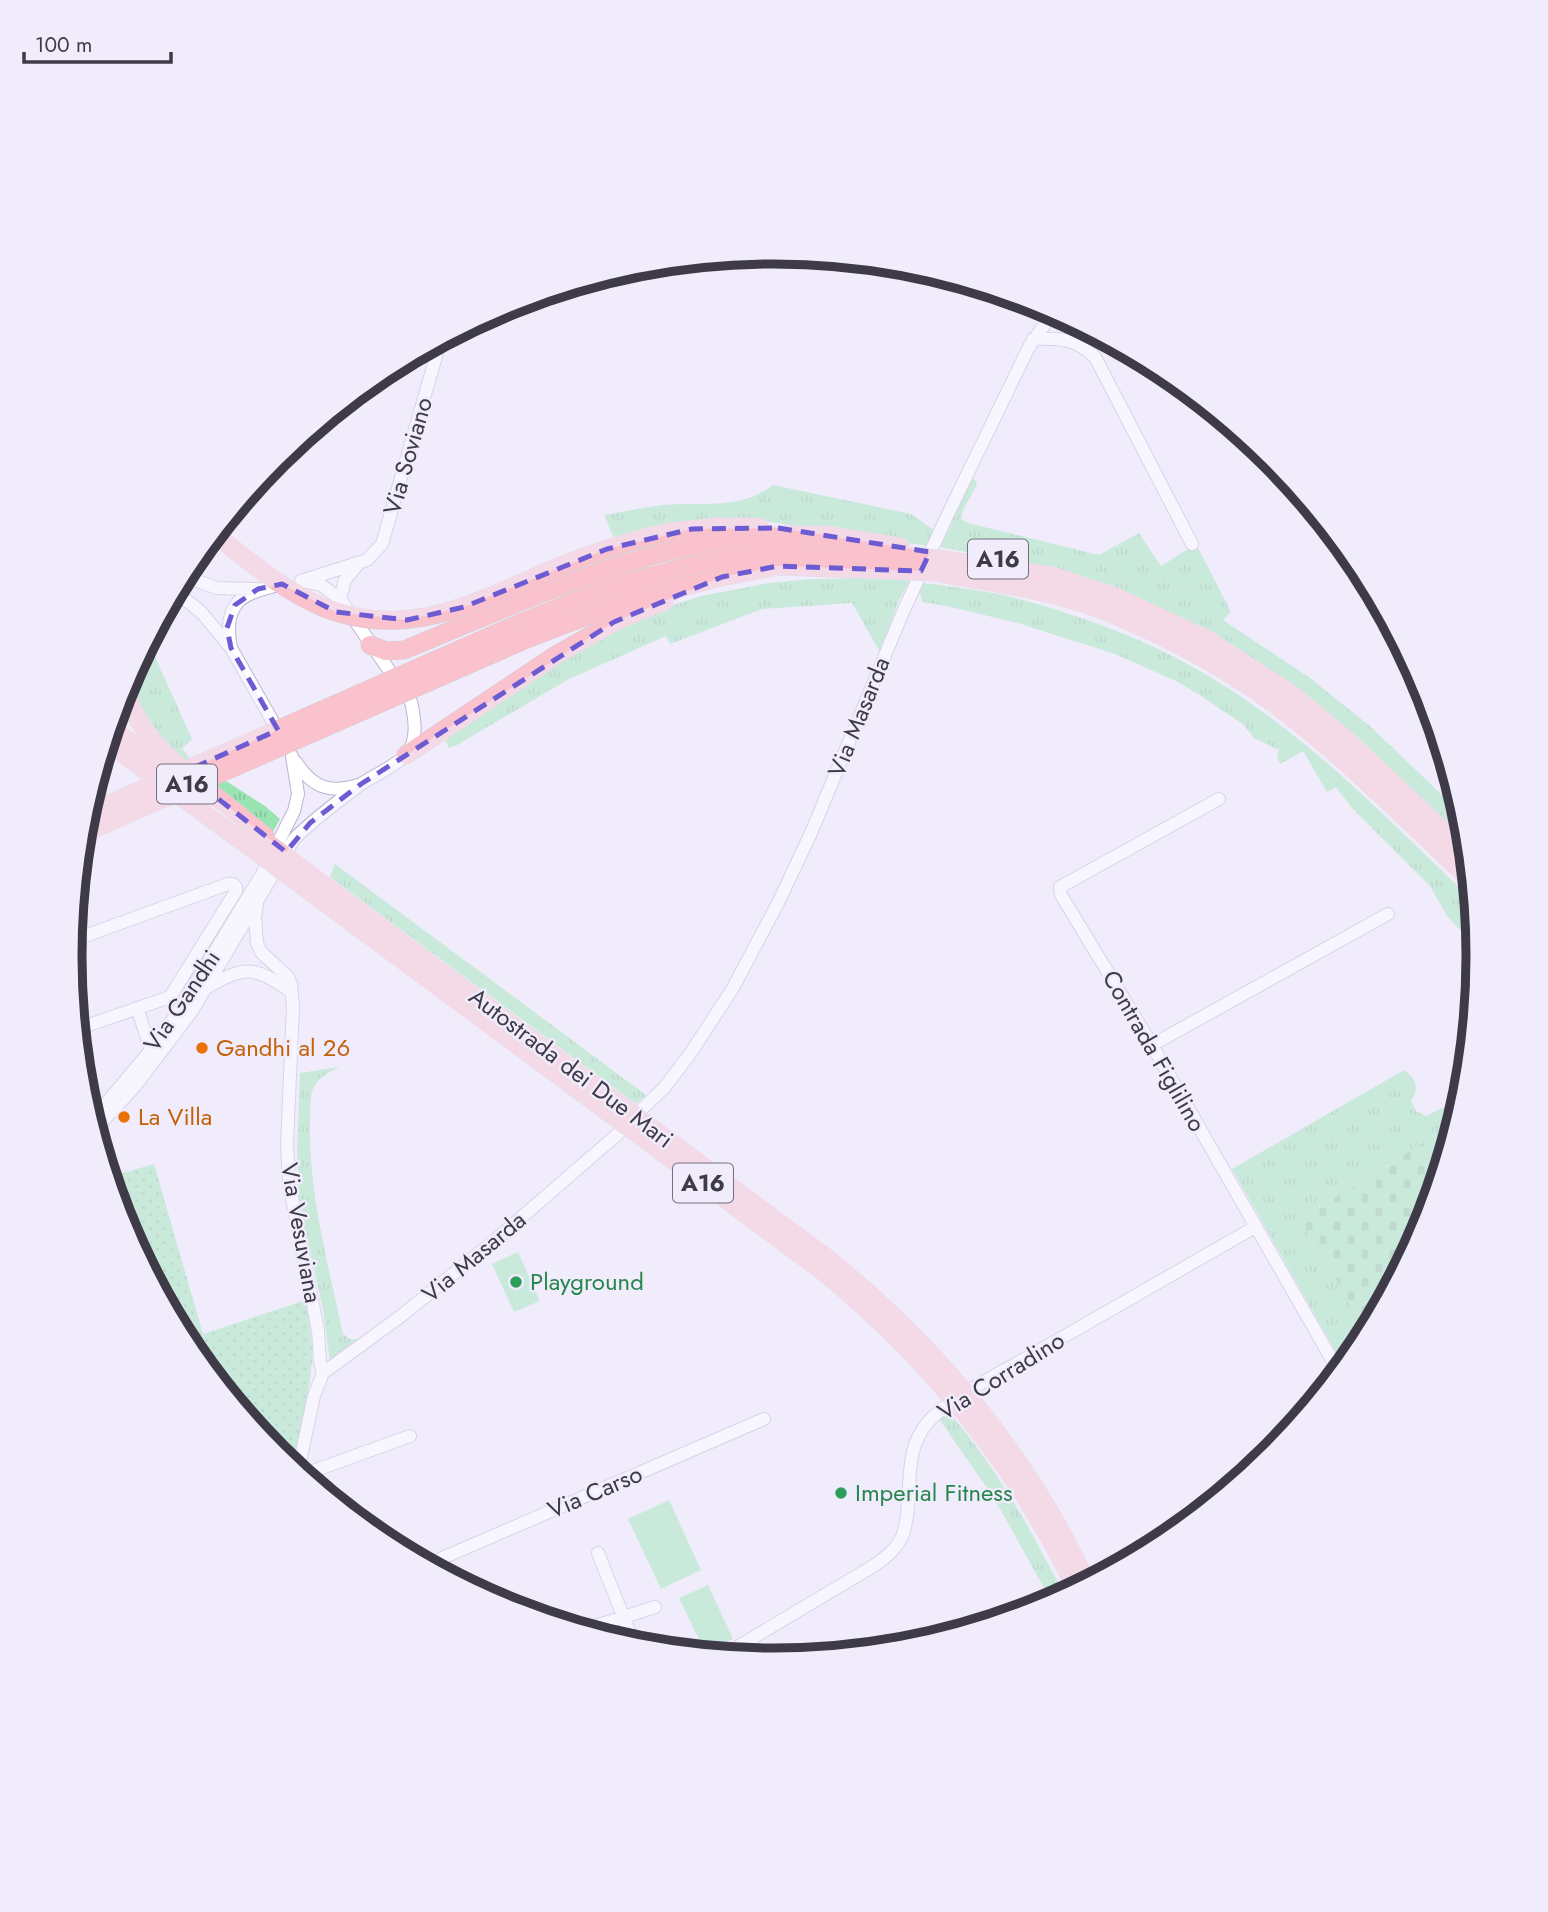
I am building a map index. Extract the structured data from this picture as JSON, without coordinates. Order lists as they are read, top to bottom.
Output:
{
  "streets": {
    "highway": ["A16", "Autostrada dei Due Mari"],
    "street": [
      "Via Soviano",
      "Via Masarda",
      "Via Gandhi",
      "Contrada Figlilino",
      "Via Vesuviana",
      "Via Corradino",
      "Via Carso"
    ]
  },
  "crossings": [
    ["Via Masarda", "Via Vesuviana"],
    ["Via Gandhi", "Via Vesuviana"],
    ["Contrada Figlilino", "Via Corradino"]
  ],
  "places": [
    "Gandhi al 26",
    "La Villa",
    "Playground",
    "Imperial Fitness"
  ],
  "scale_bar": "100 m"
}
